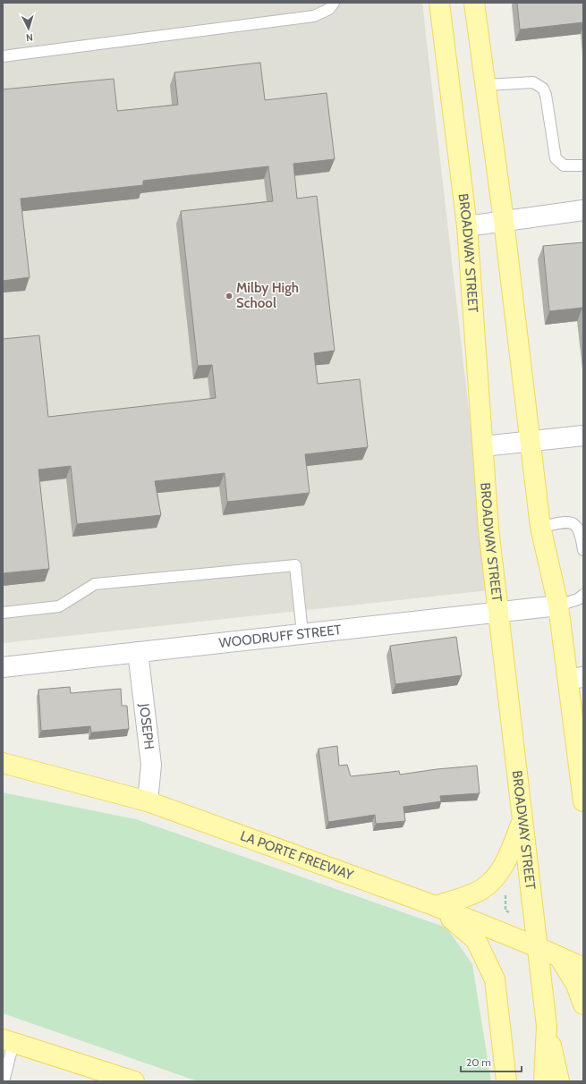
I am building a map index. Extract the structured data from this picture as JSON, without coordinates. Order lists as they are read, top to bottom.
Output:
{
  "streets": {
    "main road": ["BROADWAY STREET", "LA PORTE FREEWAY"],
    "street": ["WOODRUFF STREET", "JOSEPH"]
  },
  "crossings": [
    ["BROADWAY STREET", "WOODRUFF STREET"],
    ["BROADWAY STREET", "LA PORTE FREEWAY"],
    ["WOODRUFF STREET", "JOSEPH"],
    ["JOSEPH", "LA PORTE FREEWAY"]
  ],
  "places": ["Milby High School"],
  "scale_bar": "20 m",
  "north": "bottom"
}
